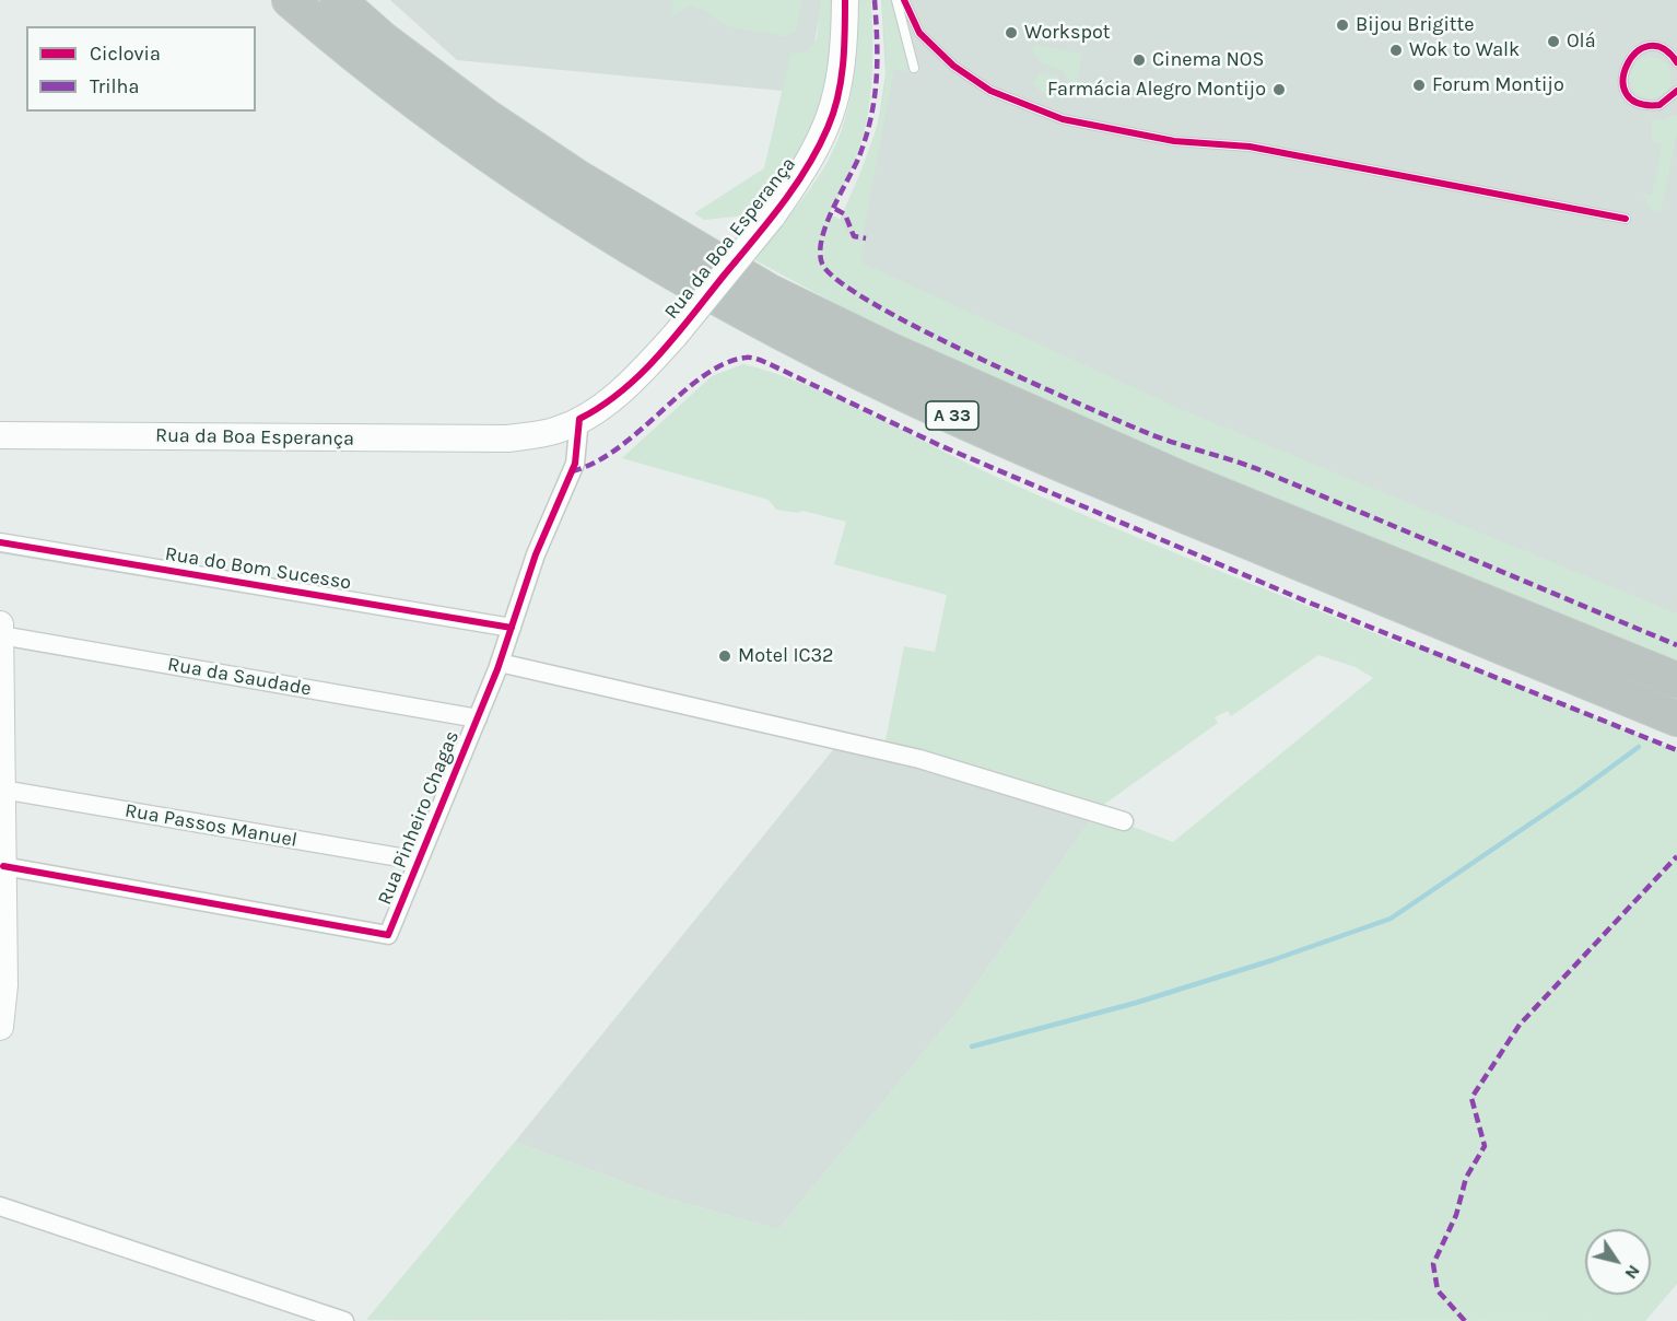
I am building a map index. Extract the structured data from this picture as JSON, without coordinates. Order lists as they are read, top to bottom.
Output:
{
  "streets": {
    "highway": ["A 33"],
    "street": [
      "Rua da Boa Esperança",
      "Rua do Bom Sucesso",
      "Rua da Saudade",
      "Rua Pinheiro Chagas",
      "Rua Passos Manuel"
    ]
  },
  "crossings": [
    ["Rua da Boa Esperança", "Rua Pinheiro Chagas"],
    ["Rua do Bom Sucesso", "Rua Pinheiro Chagas"],
    ["Rua da Saudade", "Rua Pinheiro Chagas"],
    ["Rua Pinheiro Chagas", "Rua Passos Manuel"]
  ],
  "places": [
    "Bijou Brigitte",
    "Workspot",
    "Olá",
    "Wok to Walk",
    "Cinema NOS",
    "Forum Montijo",
    "Farmácia Alegro Montijo",
    "Motel IC32"
  ],
  "legend": ["Ciclovia", "Trilha"],
  "north": "bottom right"
}
